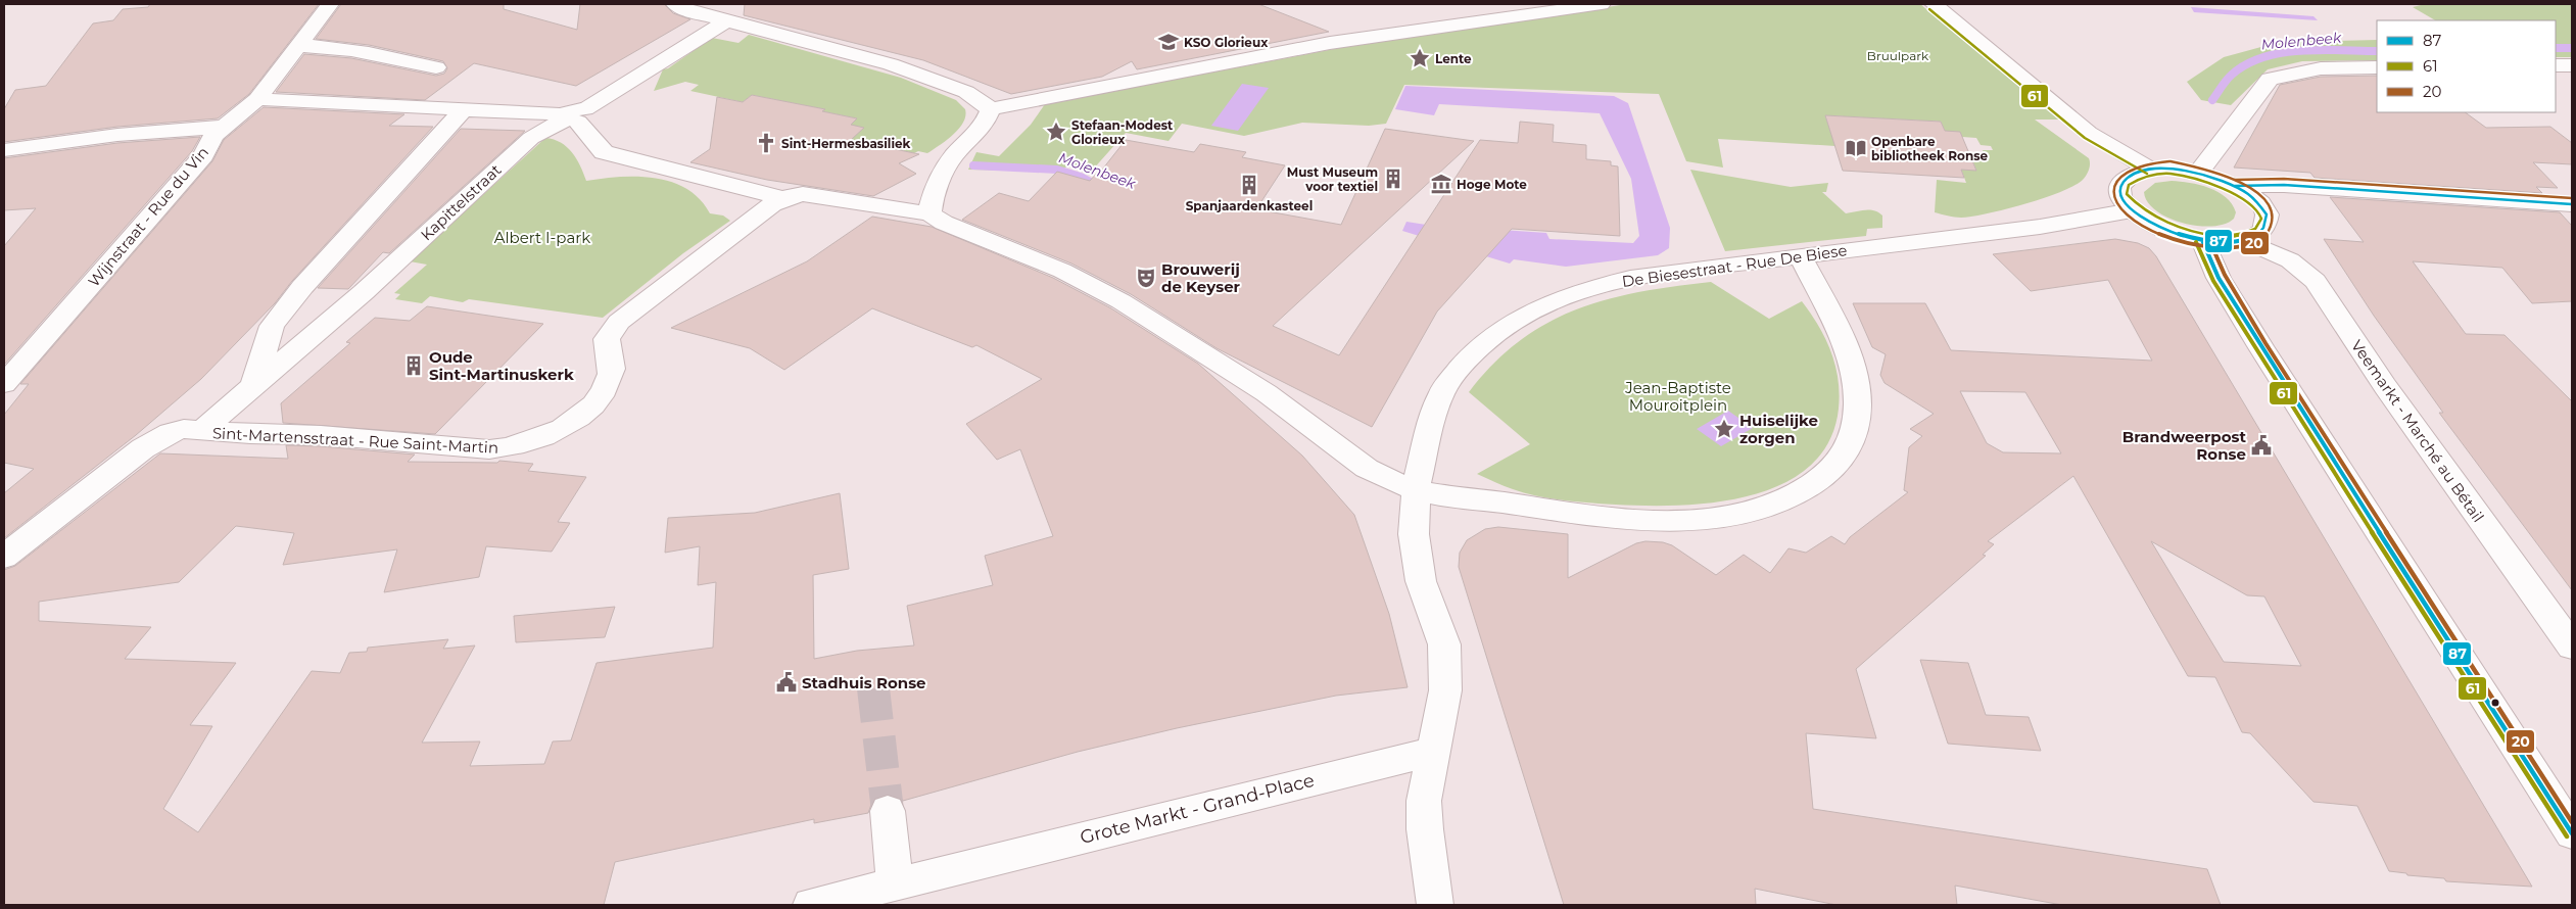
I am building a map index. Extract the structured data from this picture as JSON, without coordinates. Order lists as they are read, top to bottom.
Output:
{
  "streets": {
    "street": [
      "Kapittelstraat",
      "Wijnstraat - Rue du Vin",
      "De Biesestraat - Rue De Biese",
      "Veemarkt - Marché au Bétail",
      "Sint-Martensstraat - Rue Saint-Martin",
      "Grote Markt - Grand-Place"
    ]
  },
  "crossings": [
    ["Kapittelstraat", "Sint-Martensstraat - Rue Saint-Martin"],
    ["De Biesestraat - Rue De Biese", "Grote Markt - Grand-Place"]
  ],
  "water": ["Molenbeek"],
  "parks": ["Bruulpark", "Albert I-park", "Jean-Baptiste Mouroitplein"],
  "places": {
    "school or university": ["KSO Glorieux"],
    "place": ["Lente", "Stefaan-Modest Glorieux", "Huiselijke zorgen"],
    "church": ["Sint-Hermesbasiliek"],
    "library": ["Openbare bibliotheek Ronse"],
    "building": ["Must Museum voor textiel", "Spanjaardenkasteel", "Oude Sint-Martinuskerk"],
    "museum": ["Hoge Mote"],
    "theatre": ["Brouwerij de Keyser"],
    "public building": ["Brandweerpost Ronse", "Stadhuis Ronse"]
  },
  "lines": ["transit line 61", "transit line 20", "transit line 87"],
  "legend": ["87", "61", "20"]
}
